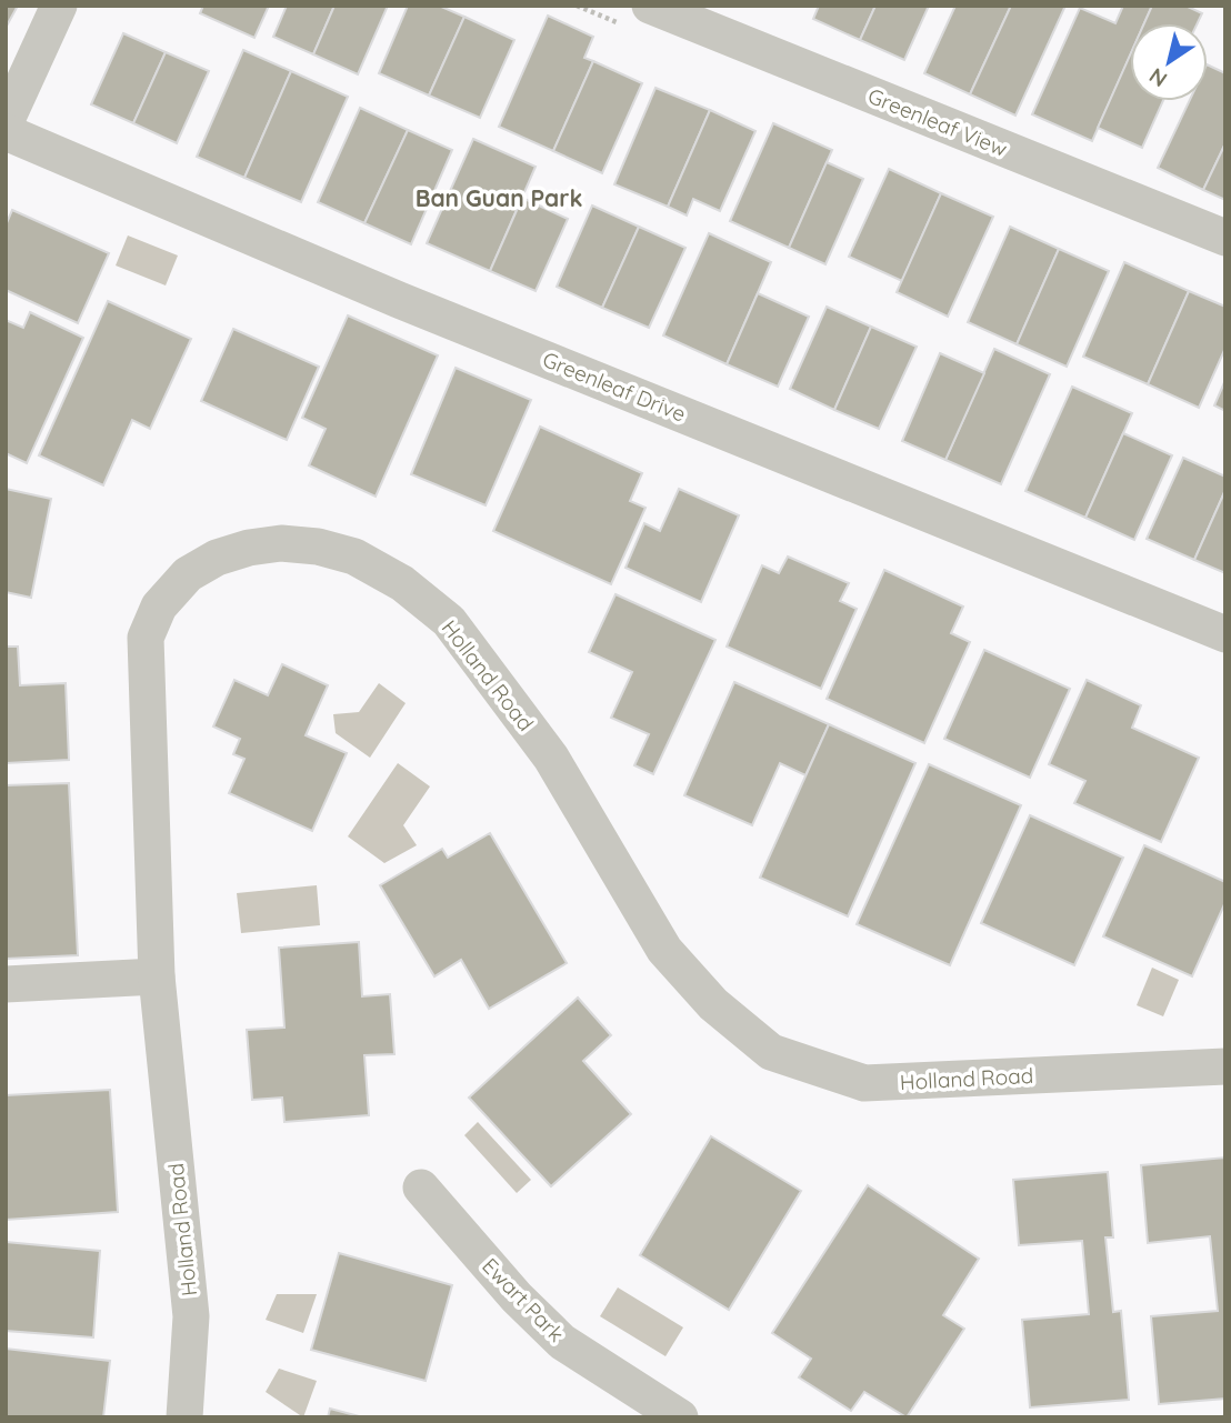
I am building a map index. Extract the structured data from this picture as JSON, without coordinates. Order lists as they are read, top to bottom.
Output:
{
  "streets": {
    "street": [
      "Greenleaf View",
      "Greenleaf Drive",
      "Holland Road",
      "Ewart Park"
    ]
  },
  "districts": ["Ban Guan Park"],
  "north": "bottom left"
}
